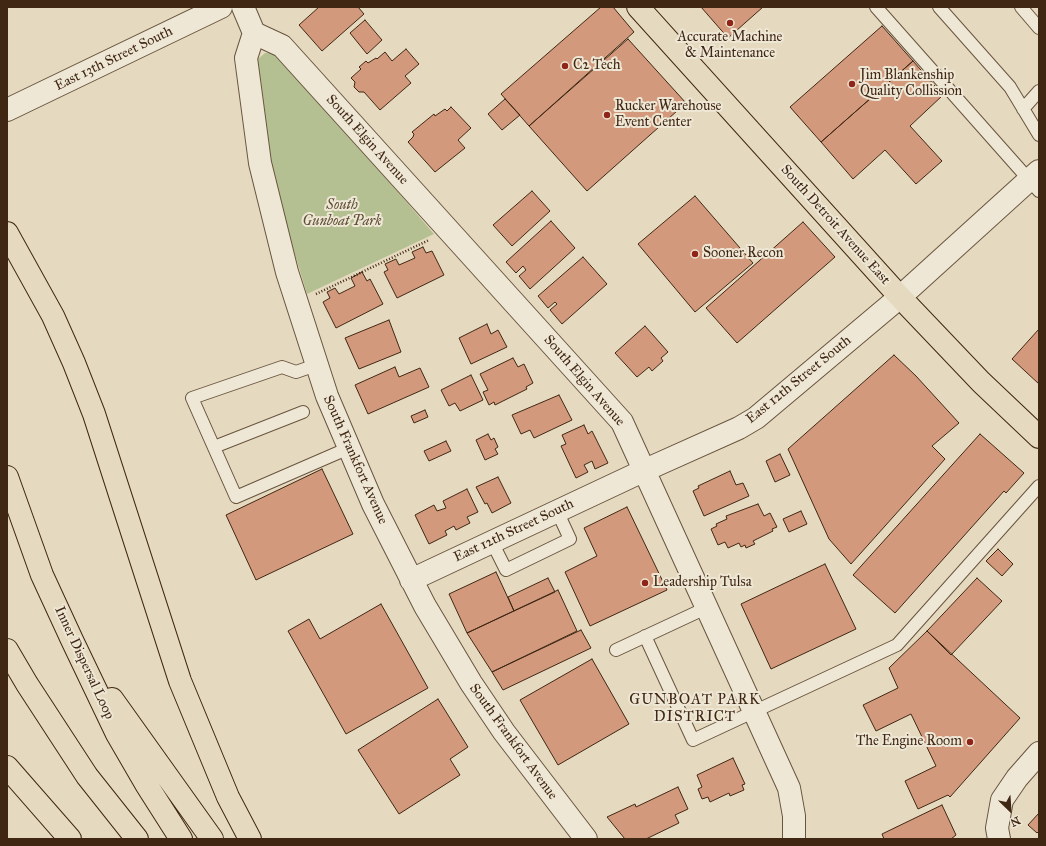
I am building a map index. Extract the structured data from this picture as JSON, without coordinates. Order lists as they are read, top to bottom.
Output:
{
  "streets": {
    "main road": ["South Detroit Avenue East", "Inner Dispersal Loop"],
    "street": [
      "East 13th Street South",
      "South Elgin Avenue",
      "East 12th Street South",
      "South Frankfort Avenue"
    ]
  },
  "crossings": [
    ["South Elgin Avenue", "East 12th Street South"],
    ["South Elgin Avenue", "South Frankfort Avenue"],
    ["South Detroit Avenue East", "East 12th Street South"],
    ["East 12th Street South", "South Frankfort Avenue"]
  ],
  "districts": ["GUNBOAT PARK DISTRICT"],
  "parks": ["South Gunboat Park"],
  "places": [
    "Accurate Machine & Maintenance",
    "C2 Tech",
    "Jim Blankenship Quality Collission",
    "Rucker Warehouse Event Center",
    "Sooner Recon",
    "Leadership Tulsa",
    "The Engine Room"
  ],
  "north": "bottom right"
}
